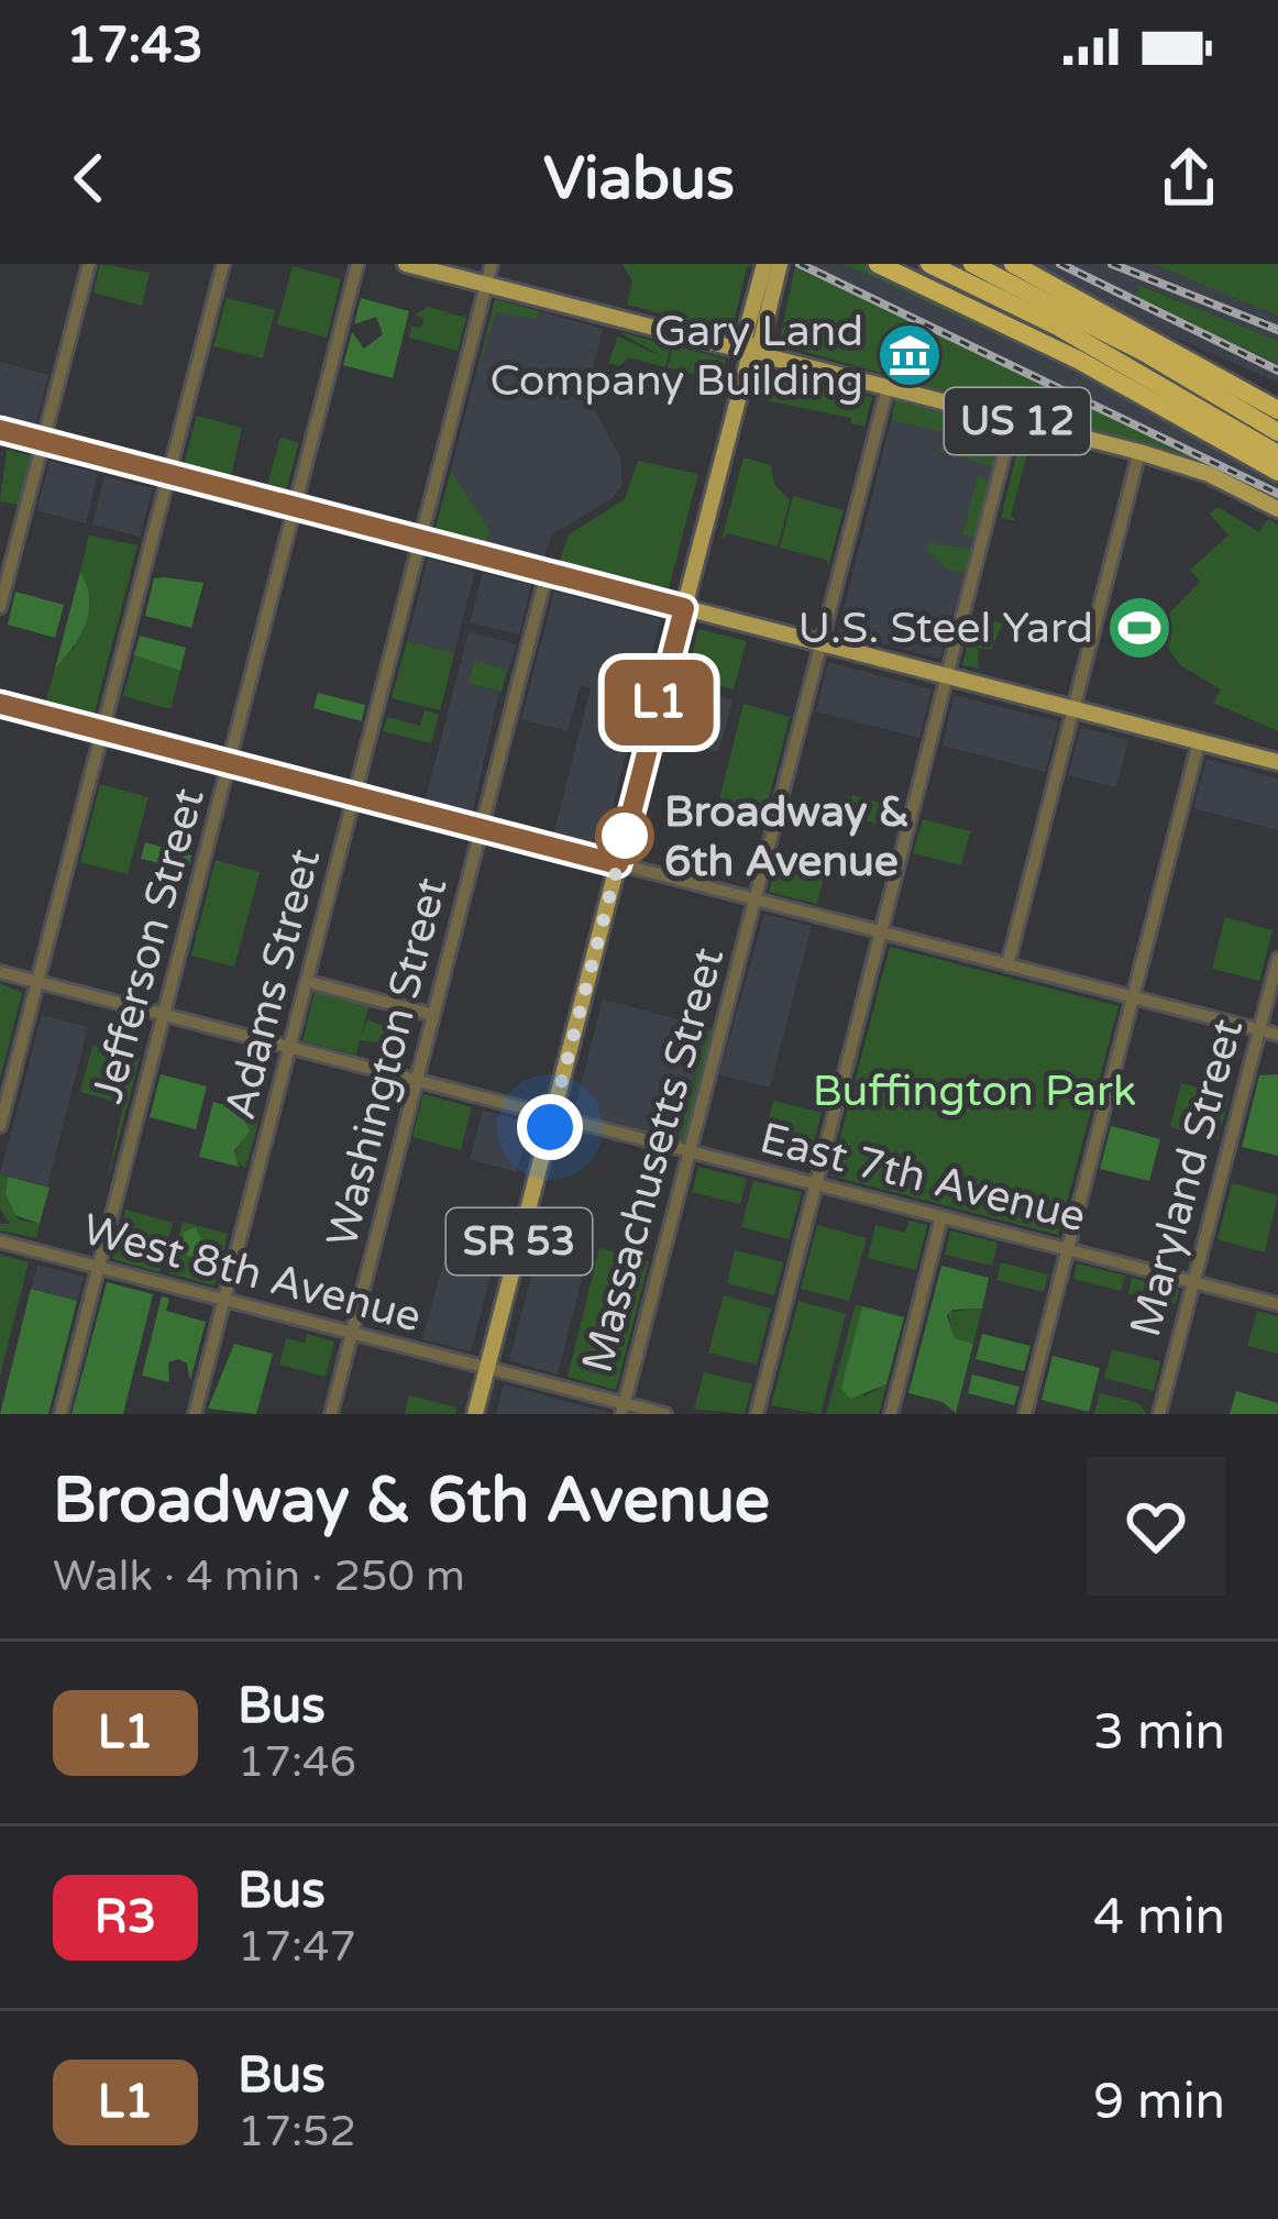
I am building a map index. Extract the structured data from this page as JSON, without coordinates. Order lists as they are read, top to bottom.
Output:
{
  "streets": {
    "main road": ["US 12", "SR 53"],
    "street": [
      "Jefferson Street",
      "Adams Street",
      "Washington Street",
      "Massachusetts Street",
      "East 7th Avenue",
      "Maryland Street",
      "West 8th Avenue"
    ]
  },
  "crossings": [
    ["US 12", "Adams Street"],
    ["US 12", "Massachusetts Street"],
    ["US 12", "SR 53"],
    ["Jefferson Street", "East 7th Avenue"],
    ["Jefferson Street", "West 8th Avenue"],
    ["Adams Street", "East 7th Avenue"],
    ["Adams Street", "West 8th Avenue"],
    ["Washington Street", "East 7th Avenue"],
    ["Washington Street", "West 8th Avenue"],
    ["Massachusetts Street", "East 7th Avenue"],
    ["Massachusetts Street", "West 8th Avenue"],
    ["East 7th Avenue", "Maryland Street"],
    ["East 7th Avenue", "SR 53"],
    ["SR 53", "West 8th Avenue"]
  ],
  "parks": ["Buffington Park"],
  "places": {
    "museum": ["Gary Land Company Building"],
    "sports": ["U.S. Steel Yard"],
    "other": ["Broadway & 6th Avenue"]
  },
  "lines": ["bus line L1"],
  "page": {
    "status": "17:43",
    "header": "Viabus",
    "on_map": "L1",
    "heading": ["Broadway & 6th Avenue", "Walk · 4 min · 250 m"],
    "list": [
      {
        "mark": "L1",
        "name": "Bus",
        "note": "17:46",
        "value": "3 min"
      },
      {
        "mark": "R3",
        "name": "Bus",
        "note": "17:47",
        "value": "4 min"
      },
      {
        "mark": "L1",
        "name": "Bus",
        "note": "17:52",
        "value": "9 min"
      }
    ]
  }
}
